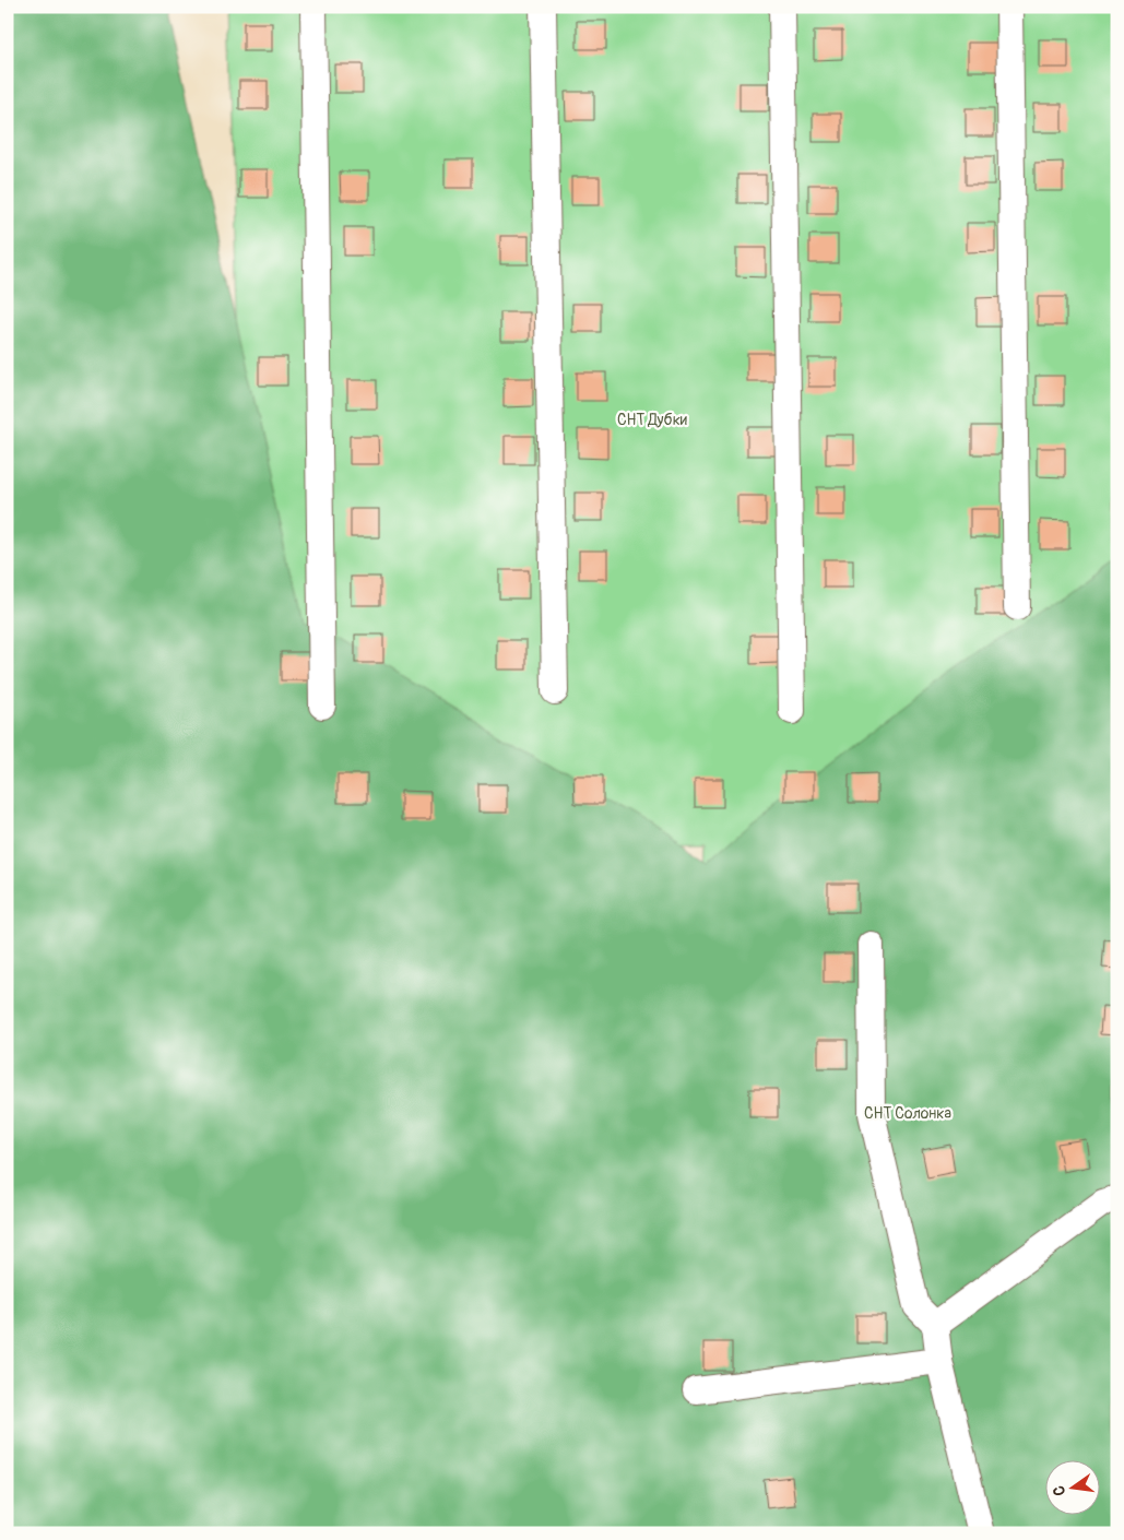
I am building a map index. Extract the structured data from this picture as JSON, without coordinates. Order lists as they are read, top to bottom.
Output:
{
  "parks": ["СНТ Дубки", "СНТ Солонка"],
  "north": "left"
}
